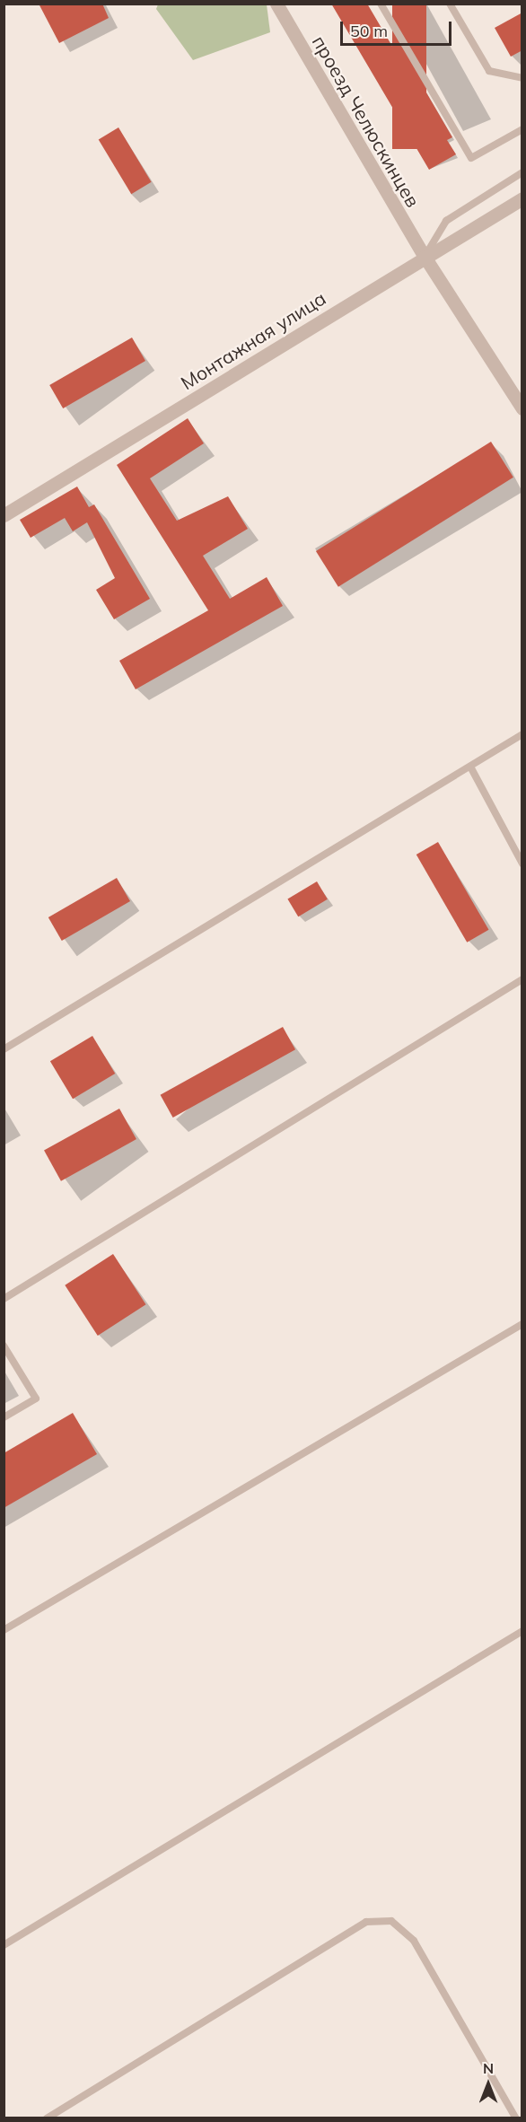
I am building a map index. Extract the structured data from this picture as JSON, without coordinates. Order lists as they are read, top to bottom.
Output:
{
  "streets": {
    "street": ["проезд Челюскинцев", "Монтажная улица"]
  },
  "crossings": [
    ["проезд Челюскинцев", "Монтажная улица"]
  ],
  "scale_bar": "50 m",
  "north": "top"
}
